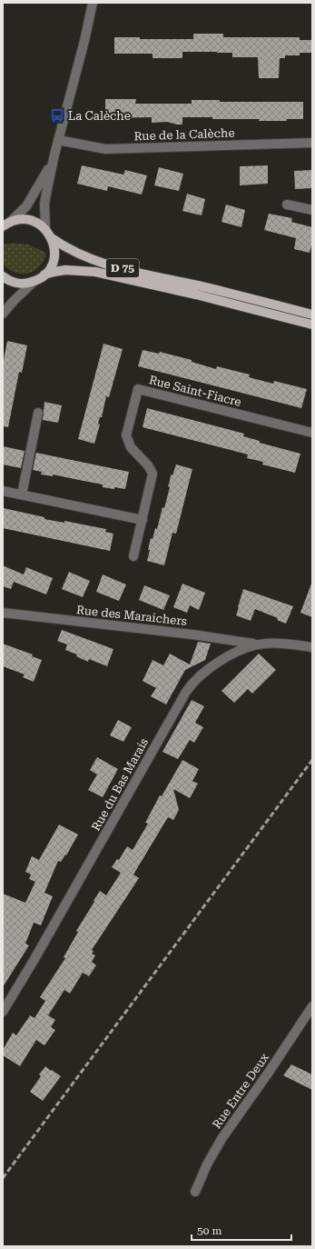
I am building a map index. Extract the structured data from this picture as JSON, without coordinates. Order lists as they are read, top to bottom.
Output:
{
  "streets": {
    "main road": ["D 75"],
    "street": [
      "Rue de la Calèche",
      "Rue Saint-Fiacre",
      "Rue des Maraichers",
      "Rue du Bas Marais",
      "Rue Entre Deux"
    ]
  },
  "crossings": [
    ["Rue des Maraichers", "Rue du Bas Marais"]
  ],
  "places": {
    "bus stop": ["La Calèche"]
  },
  "scale_bar": "50 m"
}
